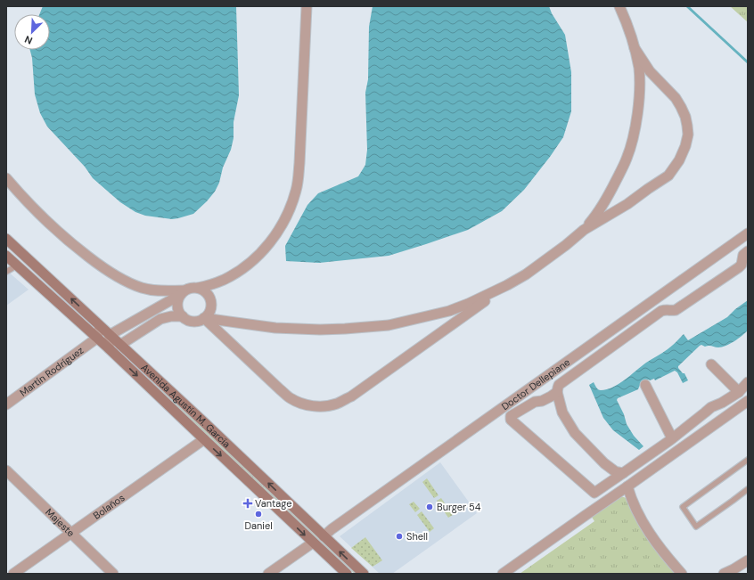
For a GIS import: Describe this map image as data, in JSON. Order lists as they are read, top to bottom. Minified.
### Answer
{"streets":{"main road":["Avenida Agustín M. García"],"street":["Martín Rodríguez","Doctor Dellepiane","Bolaños","Majeste"]},"crossings":[["Martín Rodríguez","Avenida Agustín M. García"],["Doctor Dellepiane","Avenida Agustín M. García"],["Avenida Agustín M. García","Bolaños"],["Bolaños","Majeste"]],"places":{"health":["Vantage"],"other":["Burger 54","Daniel","Shell"]},"north":"bottom left"}
